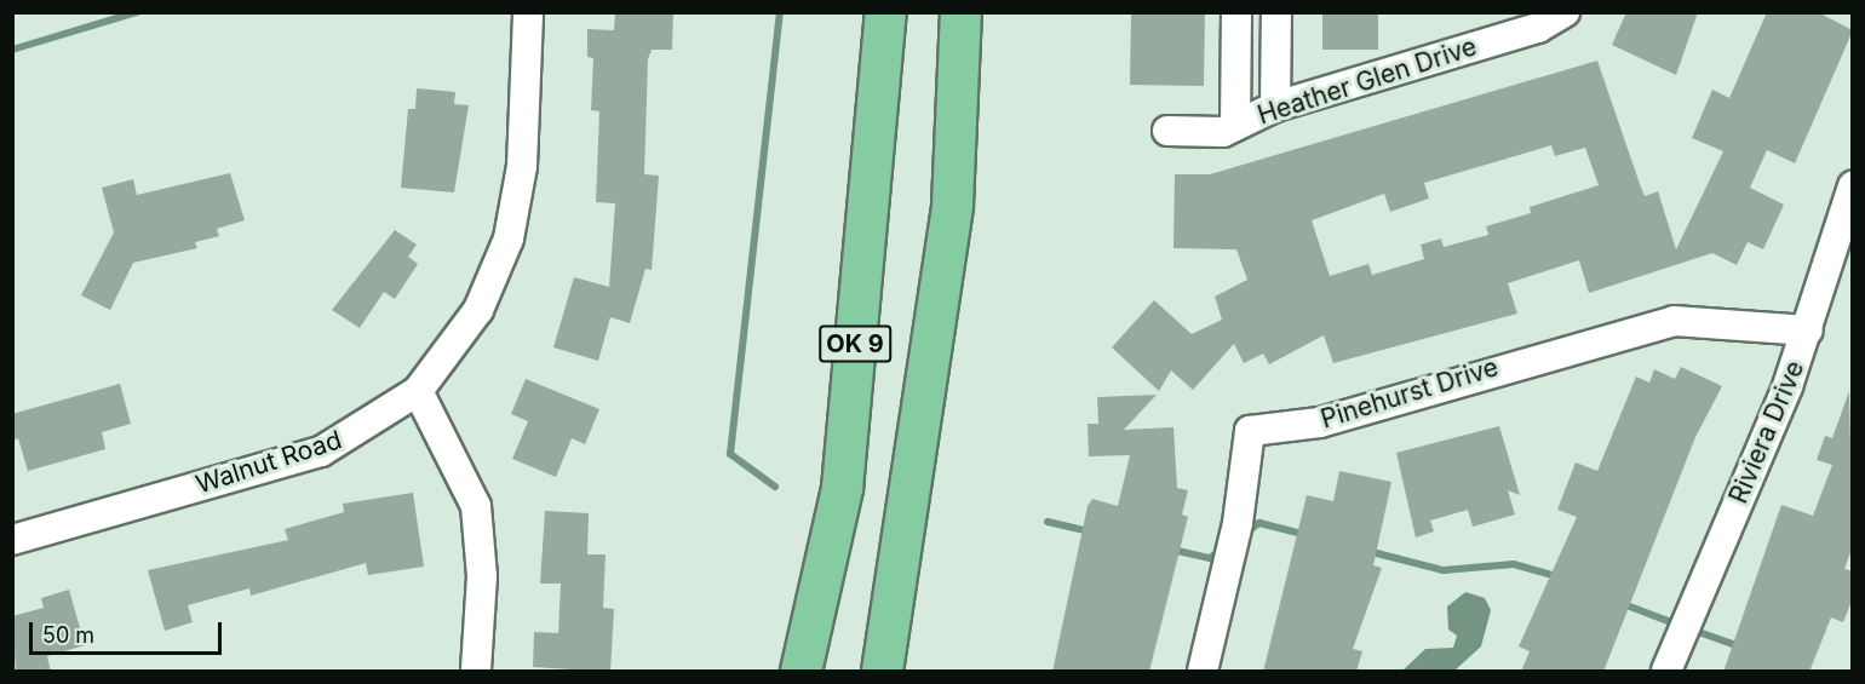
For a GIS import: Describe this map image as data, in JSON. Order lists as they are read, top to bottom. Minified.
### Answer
{"streets":{"highway":["OK 9"],"street":["Heather Glen Drive","Pinehurst Drive","Riviera Drive","Walnut Road"]},"crossings":[["Pinehurst Drive","Riviera Drive"]],"scale_bar":"50 m"}
